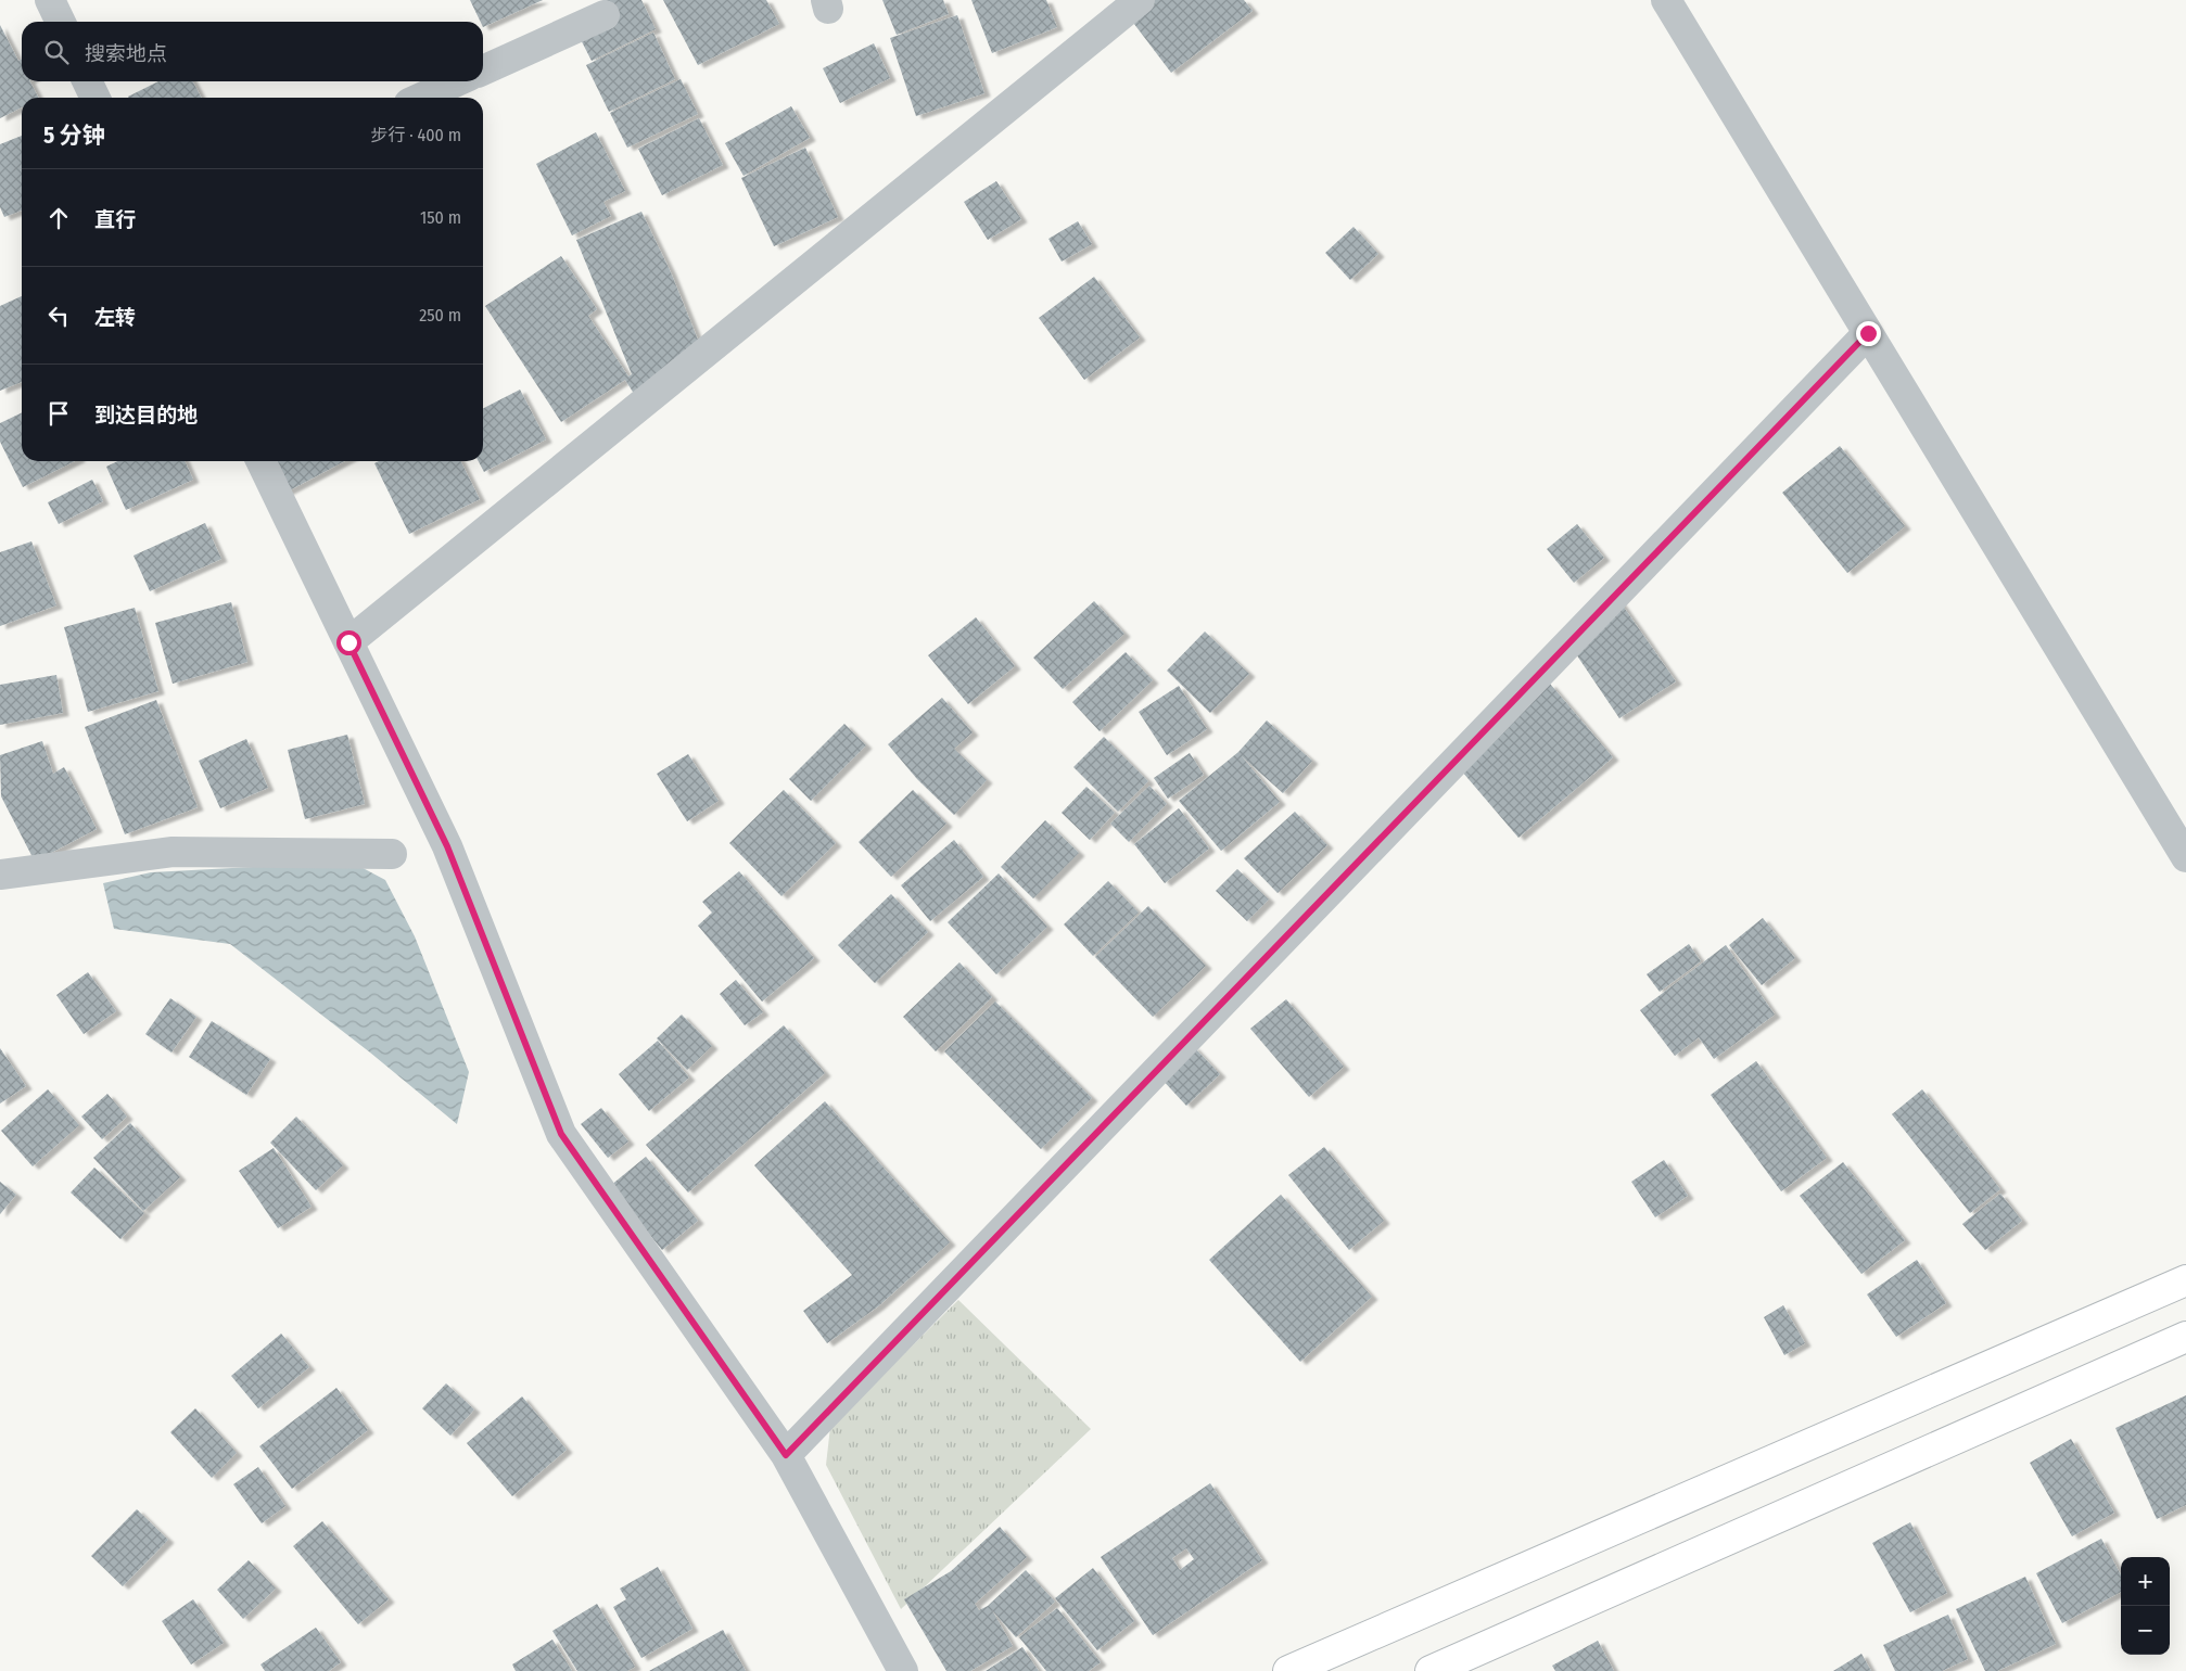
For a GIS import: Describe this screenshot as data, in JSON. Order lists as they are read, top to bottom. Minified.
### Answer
{"page":{"search":"搜索地点","heading":["5 分钟","步行 · 400 m"],"list":[["直行","150 m"],["左转","250 m"],"到达目的地"],"map_buttons":["+","−"]}}
